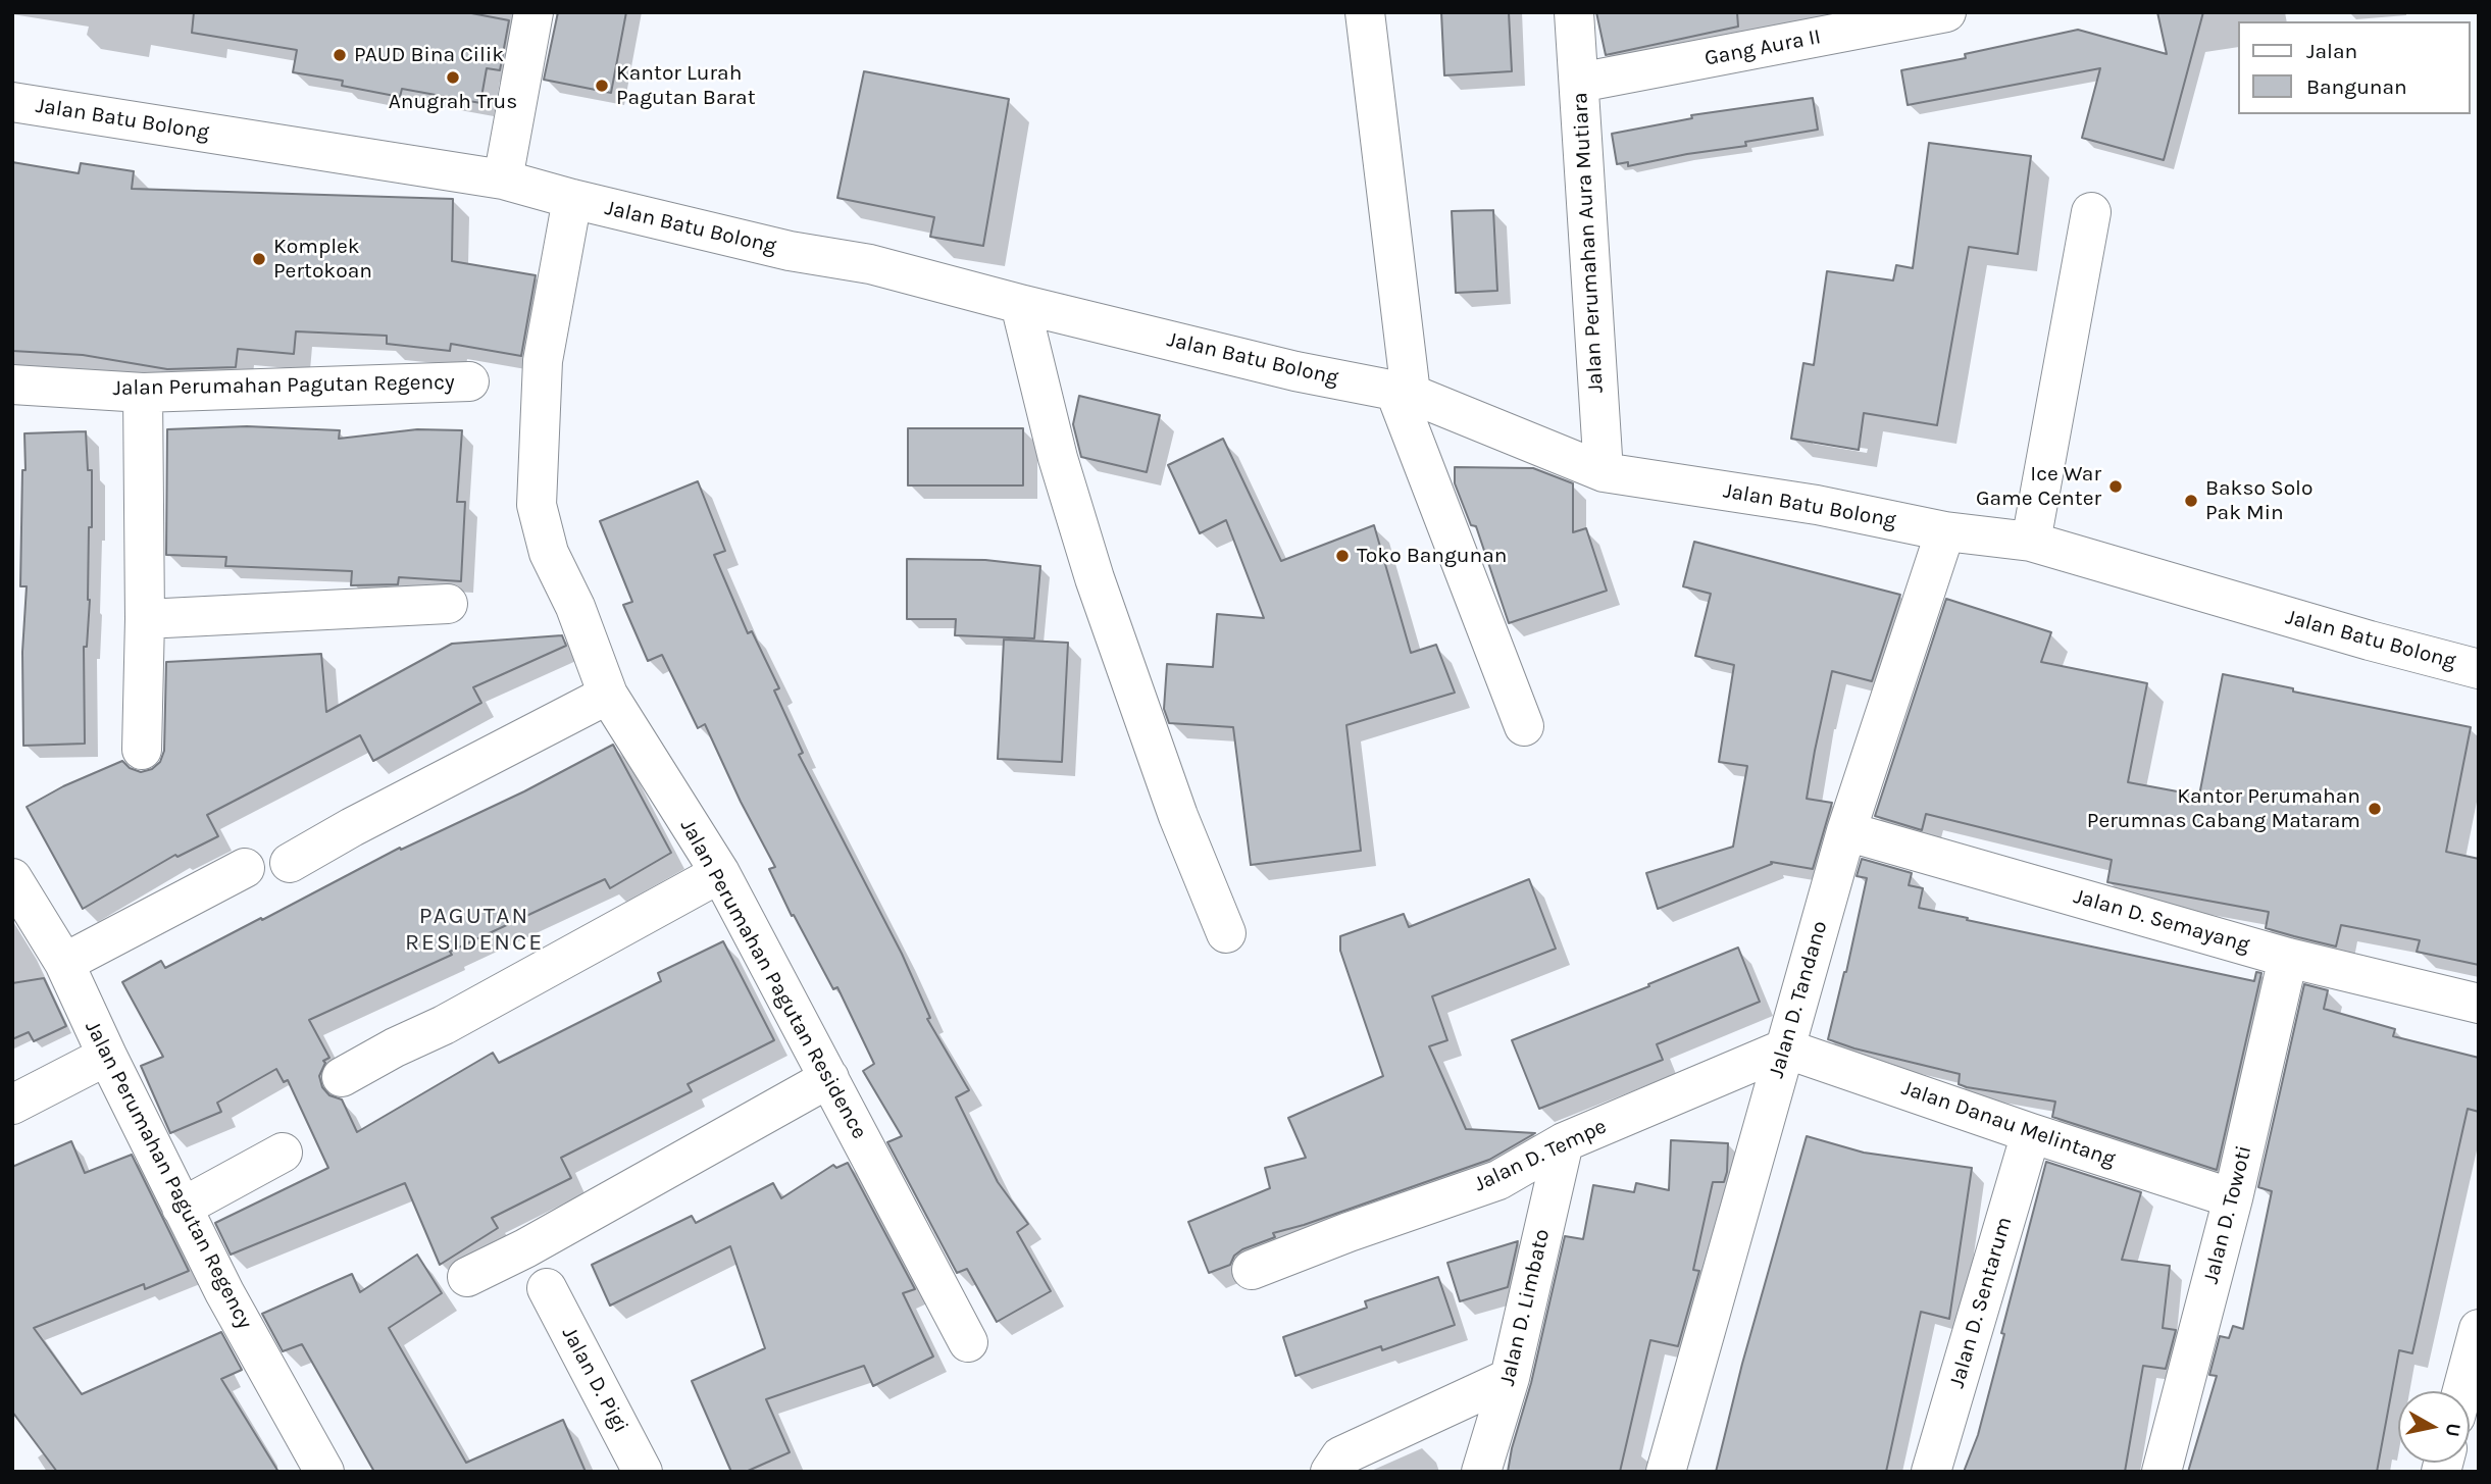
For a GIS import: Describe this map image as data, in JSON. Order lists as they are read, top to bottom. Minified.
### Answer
{"streets":{"street":["Gang Aura II","Jalan Batu Bolong","Jalan Perumahan Aura Mutiara","Jalan Perumahan Pagutan Regency","Jalan D. Semayang","Jalan Perumahan Pagutan Residence","Jalan D. Tandano","Jalan Danau Melintang","Jalan D. Tempe","Jalan D. Towoti","Jalan D. Sentarum","Jalan D. Limbato","Jalan D. Pigi"]},"crossings":[["Gang Aura II","Jalan Perumahan Aura Mutiara"],["Jalan Batu Bolong","Jalan Perumahan Aura Mutiara"],["Jalan Batu Bolong","Jalan Perumahan Pagutan Residence"],["Jalan Batu Bolong","Jalan D. Tandano"],["Jalan D. Semayang","Jalan D. Tandano"],["Jalan D. Semayang","Jalan D. Towoti"],["Jalan D. Tandano","Jalan Danau Melintang"],["Jalan D. Tandano","Jalan D. Tempe"],["Jalan Danau Melintang","Jalan D. Tempe"],["Jalan Danau Melintang","Jalan D. Towoti"],["Jalan Danau Melintang","Jalan D. Sentarum"],["Jalan D. Tempe","Jalan D. Limbato"]],"districts":["PAGUTAN RESIDENCE"],"places":["PAUD Bina Cilik","Anugrah Trus","Kantor Lurah Pagutan Barat","Komplek Pertokoan","Ice War Game Center","Bakso Solo Pak Min","Toko Bangunan","Kantor Perumahan Perumnas Cabang Mataram"],"legend":["Jalan","Bangunan"],"north":"right"}
